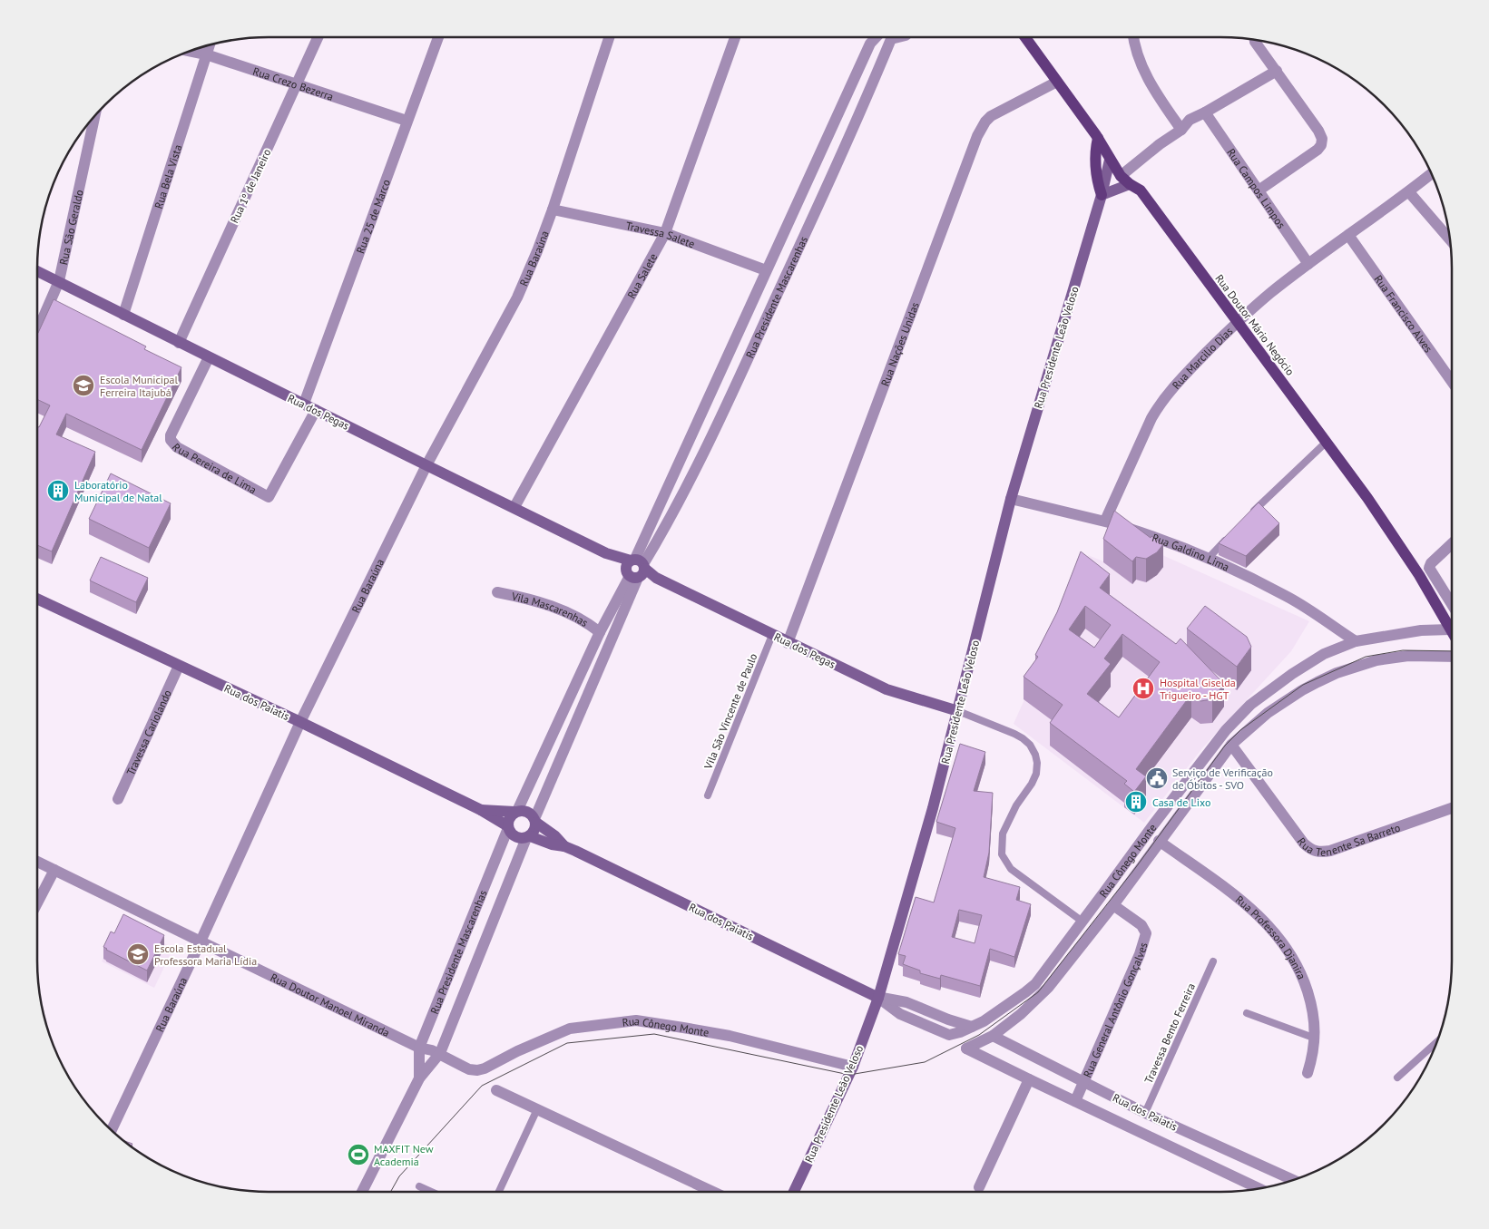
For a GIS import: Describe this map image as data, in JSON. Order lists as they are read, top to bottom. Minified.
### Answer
{"streets":{"main road":["Rua Doutor Mário Negócio","Rua Presidente Leão Veloso","Rua dos Pegas","Rua dos Paiatis"],"street":["Rua Crezo Bezerra","Rua Bela Vista","Rua 1º de Janeiro","Rua Campos Limpos","Rua 25 de Marco","Rua São Geraldo","Travessa Salete","Rua Baraúna","Rua Salete","Rua Presidente Mascarenhas","Rua Francisco Alves","Rua Nações Unidas","Rua Marcilio Dias","Rua Pereira de Lima","Rua Galdino Lima","Vila Mascarenhas","Travessa Cariolando","Rua Tenente Sa Barreto","Rua Cônego Monte","Rua Professora Djanira","Rua Doutor Manoel Miranda","Rua General Antônio Gonçalves"],"lane":["Vila São Vincente de Paulo","Travessa Bento Ferreira"]},"crossings":[["Rua Crezo Bezerra","Rua Bela Vista"],["Rua Crezo Bezerra","Rua 1º de Janeiro"],["Rua Crezo Bezerra","Rua 25 de Marco"],["Rua Bela Vista","Rua dos Pegas"],["Rua 1º de Janeiro","Rua dos Pegas"],["Rua Campos Limpos","Rua Marcilio Dias"],["Rua 25 de Marco","Rua dos Pegas"],["Rua São Geraldo","Rua dos Pegas"],["Travessa Salete","Rua Baraúna"],["Travessa Salete","Rua Salete"],["Travessa Salete","Rua Presidente Mascarenhas"],["Rua Baraúna","Rua dos Pegas"],["Rua Baraúna","Rua dos Paiatis"],["Rua Baraúna","Rua Doutor Manoel Miranda"],["Rua Salete","Rua dos Pegas"],["Rua Presidente Mascarenhas","Rua dos Pegas"],["Rua Presidente Mascarenhas","Vila Mascarenhas"],["Rua Presidente Mascarenhas","Rua dos Paiatis"],["Rua Presidente Mascarenhas","Rua Doutor Manoel Miranda"],["Rua Francisco Alves","Rua Marcilio Dias"],["Rua Doutor Mário Negócio","Rua Nações Unidas"],["Rua Doutor Mário Negócio","Rua Presidente Leão Veloso"],["Rua Doutor Mário Negócio","Rua Marcilio Dias"],["Rua Doutor Mário Negócio","Rua Cônego Monte"],["Rua Nações Unidas","Rua dos Pegas"],["Rua Presidente Leão Veloso","Rua dos Pegas"],["Rua Presidente Leão Veloso","Rua Galdino Lima"],["Rua Presidente Leão Veloso","Rua dos Paiatis"],["Rua Presidente Leão Veloso","Rua Cônego Monte"],["Rua Marcilio Dias","Rua Galdino Lima"],["Rua dos Pegas","Rua Pereira de Lima"],["Rua dos Pegas","Vila São Vincente de Paulo"],["Rua Galdino Lima","Rua Cônego Monte"],["Rua dos Paiatis","Travessa Cariolando"],["Rua dos Paiatis","Rua Cônego Monte"],["Rua dos Paiatis","Rua General Antônio Gonçalves"],["Rua dos Paiatis","Travessa Bento Ferreira"],["Rua Tenente Sa Barreto","Rua Cônego Monte"],["Rua Cônego Monte","Rua Professora Djanira"],["Rua Cônego Monte","Rua Doutor Manoel Miranda"],["Rua Cônego Monte","Rua General Antônio Gonçalves"]],"places":{"school or university":["Escola Municipal Ferreira Itajubá","Escola Estadual Professora Maria Lídia"],"building":["Laboratório Municipal de Natal","Casa de Lixo"],"hospital":["Hospital Giselda Trigueiro - HGT"],"public building":["Serviço de Verificação de Óbitos - SVO"],"sports":["MAXFIT New Academia"]}}
